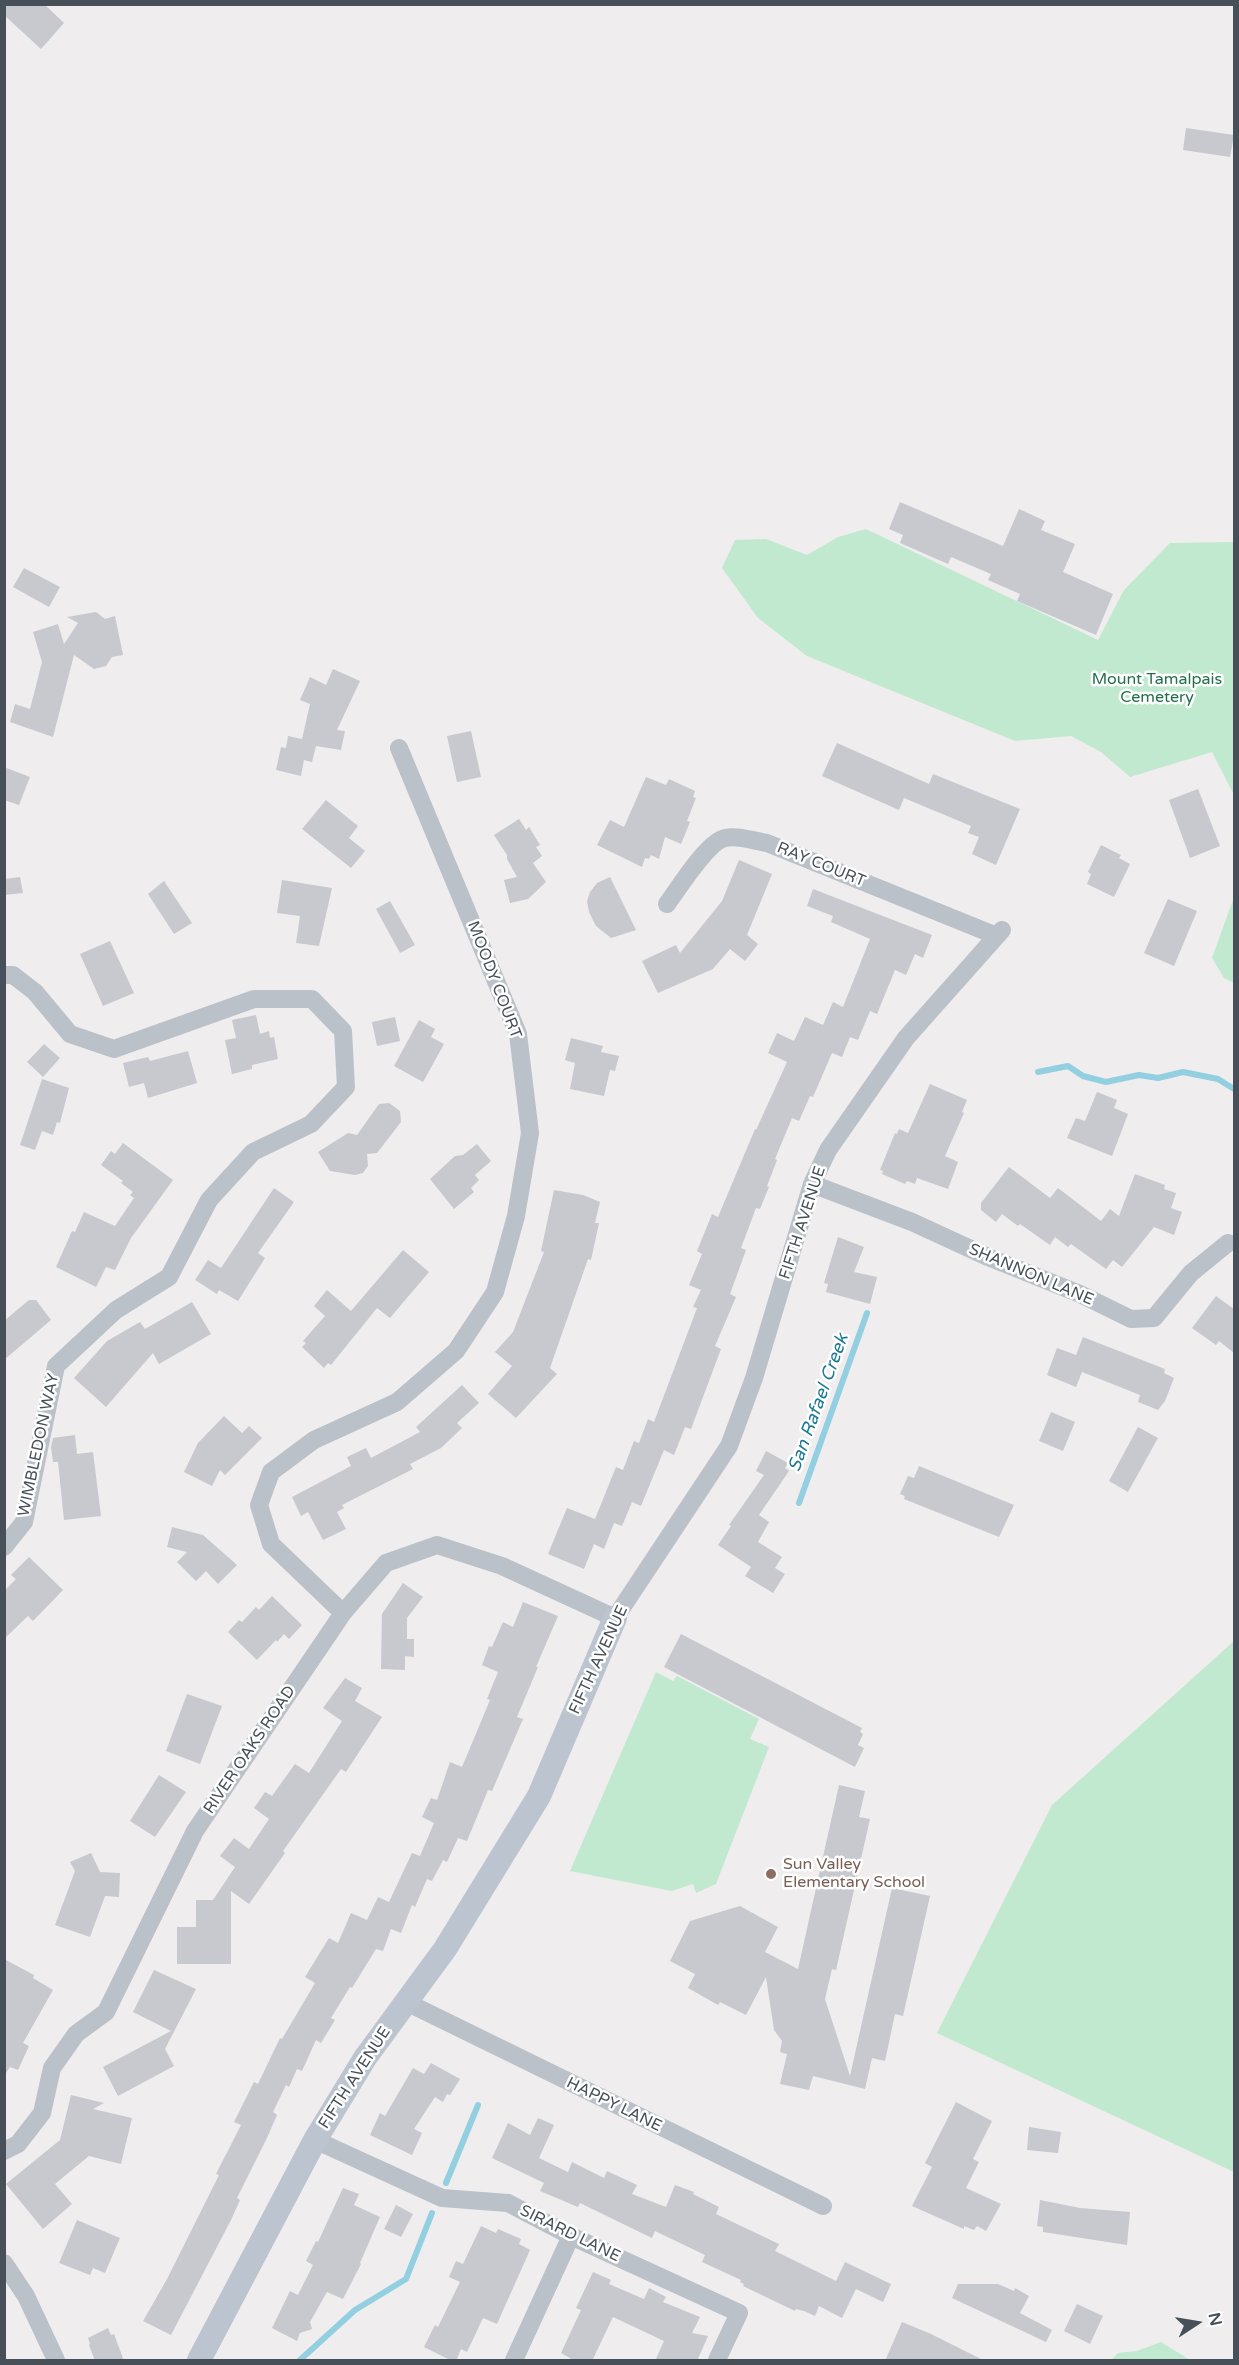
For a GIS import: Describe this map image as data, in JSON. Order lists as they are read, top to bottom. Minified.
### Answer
{"streets":{"street":["RAY COURT","MOODY COURT","FIFTH AVENUE","SHANNON LANE","WIMBLEDON WAY","RIVER OAKS ROAD","HAPPY LANE","SIRARD LANE"]},"crossings":[["RAY COURT","FIFTH AVENUE"],["MOODY COURT","RIVER OAKS ROAD"],["FIFTH AVENUE","SHANNON LANE"],["FIFTH AVENUE","RIVER OAKS ROAD"],["FIFTH AVENUE","HAPPY LANE"],["FIFTH AVENUE","SIRARD LANE"]],"water":["San Rafael Creek"],"parks":["Mount Tamalpais Cemetery"],"places":["Sun Valley Elementary School"],"north":"right"}
